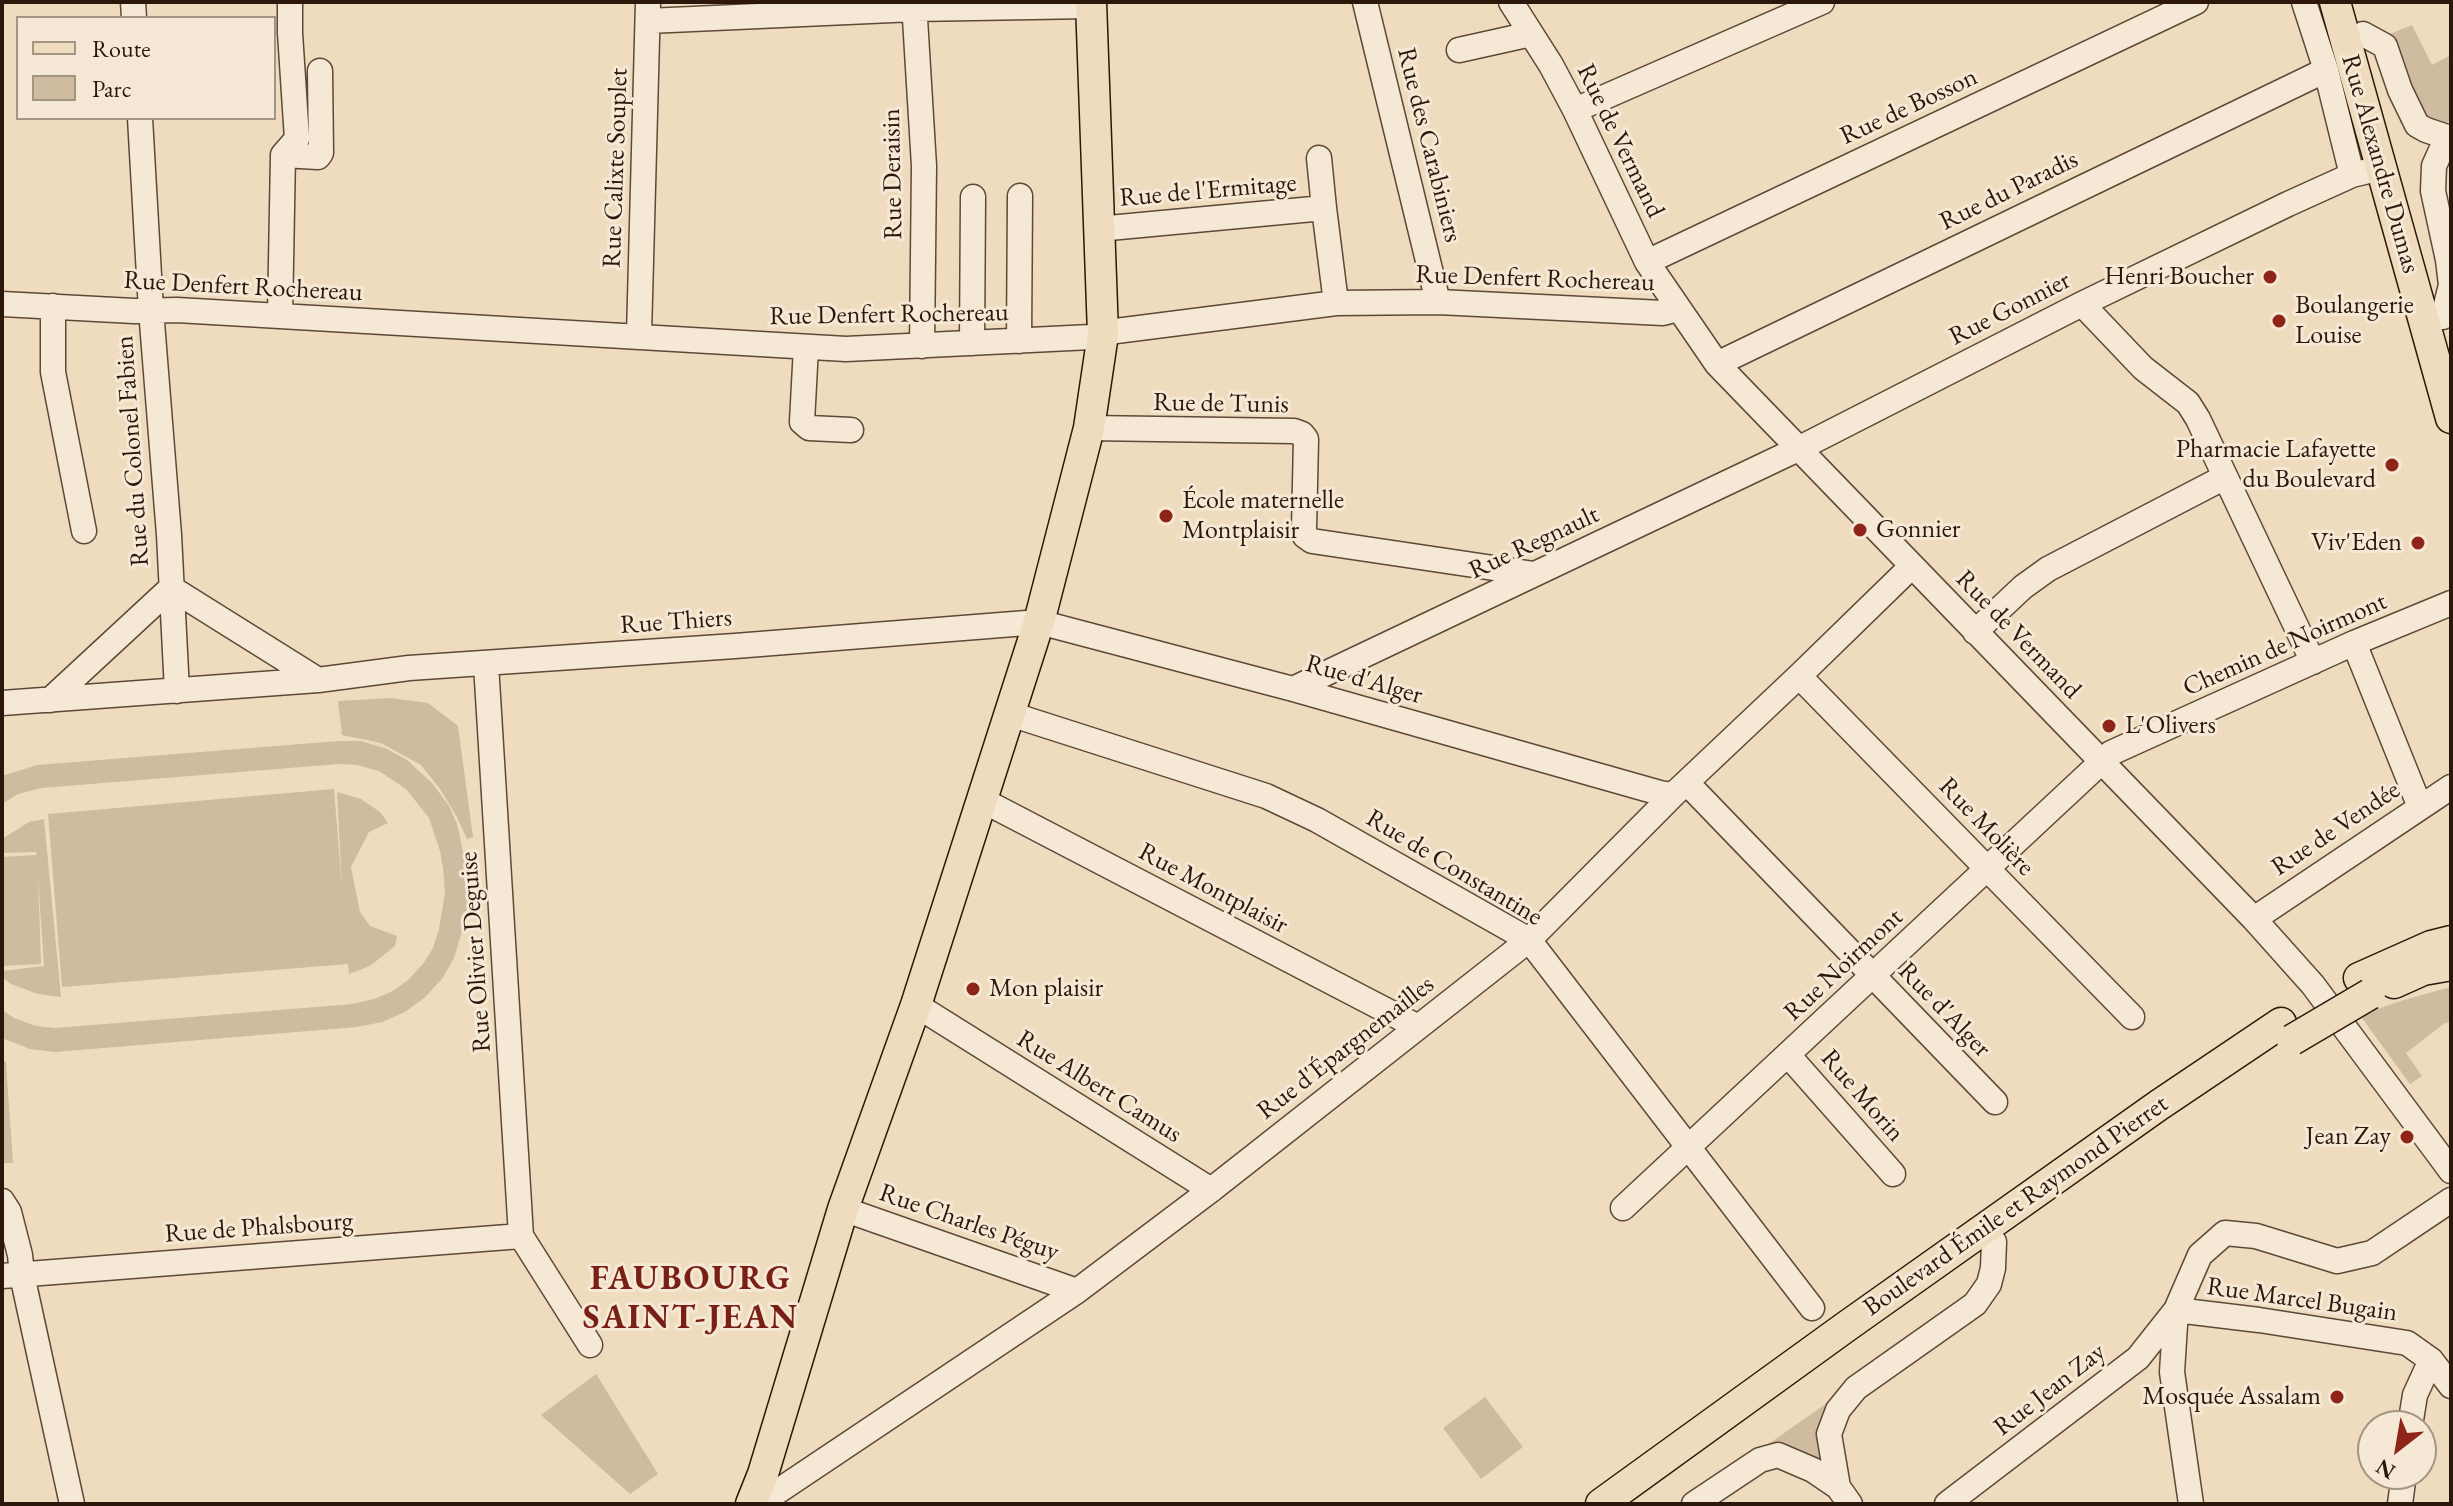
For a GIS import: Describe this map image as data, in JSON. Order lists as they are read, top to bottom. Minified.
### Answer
{"streets":{"main road":["Rue Alexandre Dumas","Boulevard Émile et Raymond Pierret"],"street":["Rue de Bosson","Rue de Vermand","Rue des Carabiniers","Rue Calixte Souplet","Rue Deraisin","Rue de l'Ermitage","Rue du Paradis","Rue Denfert Rochereau","Rue Gonnier","Rue de Tunis","Rue du Colonel Fabien","Rue Regnault","Rue Thiers","Chemin de Noirmont","Rue d'Alger","Rue Molière","Rue de Vendée","Rue de Constantine","Rue Montplaisir","Rue Olivier Deguise","Rue Noirmont","Rue d'Épargnemailles","Rue Albert Camus","Rue Morin","Rue Charles Péguy","Rue de Phalsbourg","Rue Marcel Bugain","Rue Jean Zay"]},"crossings":[["Rue de Bosson","Rue de Vermand"],["Rue de Vermand","Rue du Paradis"],["Rue de Vermand","Rue Denfert Rochereau"],["Rue de Vermand","Rue Gonnier"],["Rue de Vermand","Rue Regnault"],["Rue de Vermand","Chemin de Noirmont"],["Rue de Vermand","Rue de Vendée"],["Rue de Vermand","Rue Noirmont"],["Rue de Vermand","Rue d'Épargnemailles"],["Rue des Carabiniers","Rue Denfert Rochereau"],["Rue Alexandre Dumas","Rue du Paradis"],["Rue Alexandre Dumas","Rue Gonnier"],["Rue Calixte Souplet","Rue Denfert Rochereau"],["Rue Deraisin","Rue Denfert Rochereau"],["Rue de l'Ermitage","Rue Denfert Rochereau"],["Rue Denfert Rochereau","Rue du Colonel Fabien"],["Rue Gonnier","Rue Regnault"],["Rue de Tunis","Rue Regnault"],["Rue du Colonel Fabien","Rue Thiers"],["Rue Regnault","Rue d'Alger"],["Rue Thiers","Rue d'Alger"],["Rue Thiers","Rue Olivier Deguise"],["Chemin de Noirmont","Rue Noirmont"],["Rue d'Alger","Rue Noirmont"],["Rue d'Alger","Rue d'Épargnemailles"],["Rue Molière","Rue Noirmont"],["Rue Molière","Rue d'Épargnemailles"],["Rue de Constantine","Rue Noirmont"],["Rue de Constantine","Rue d'Épargnemailles"],["Rue Montplaisir","Rue d'Épargnemailles"],["Rue Olivier Deguise","Rue de Phalsbourg"],["Rue Noirmont","Rue Morin"],["Rue d'Épargnemailles","Rue Albert Camus"],["Rue d'Épargnemailles","Rue Charles Péguy"],["Rue Marcel Bugain","Rue Jean Zay"]],"districts":["FAUBOURG SAINT-JEAN"],"places":["Henri Boucher","Boulangerie Louise","Pharmacie Lafayette du Boulevard","École maternelle Montplaisir","Gonnier","Viv'Eden","L'Olivers","Mon plaisir","Jean Zay","Mosquée Assalam"],"legend":["Route","Parc"],"north":"bottom left"}
